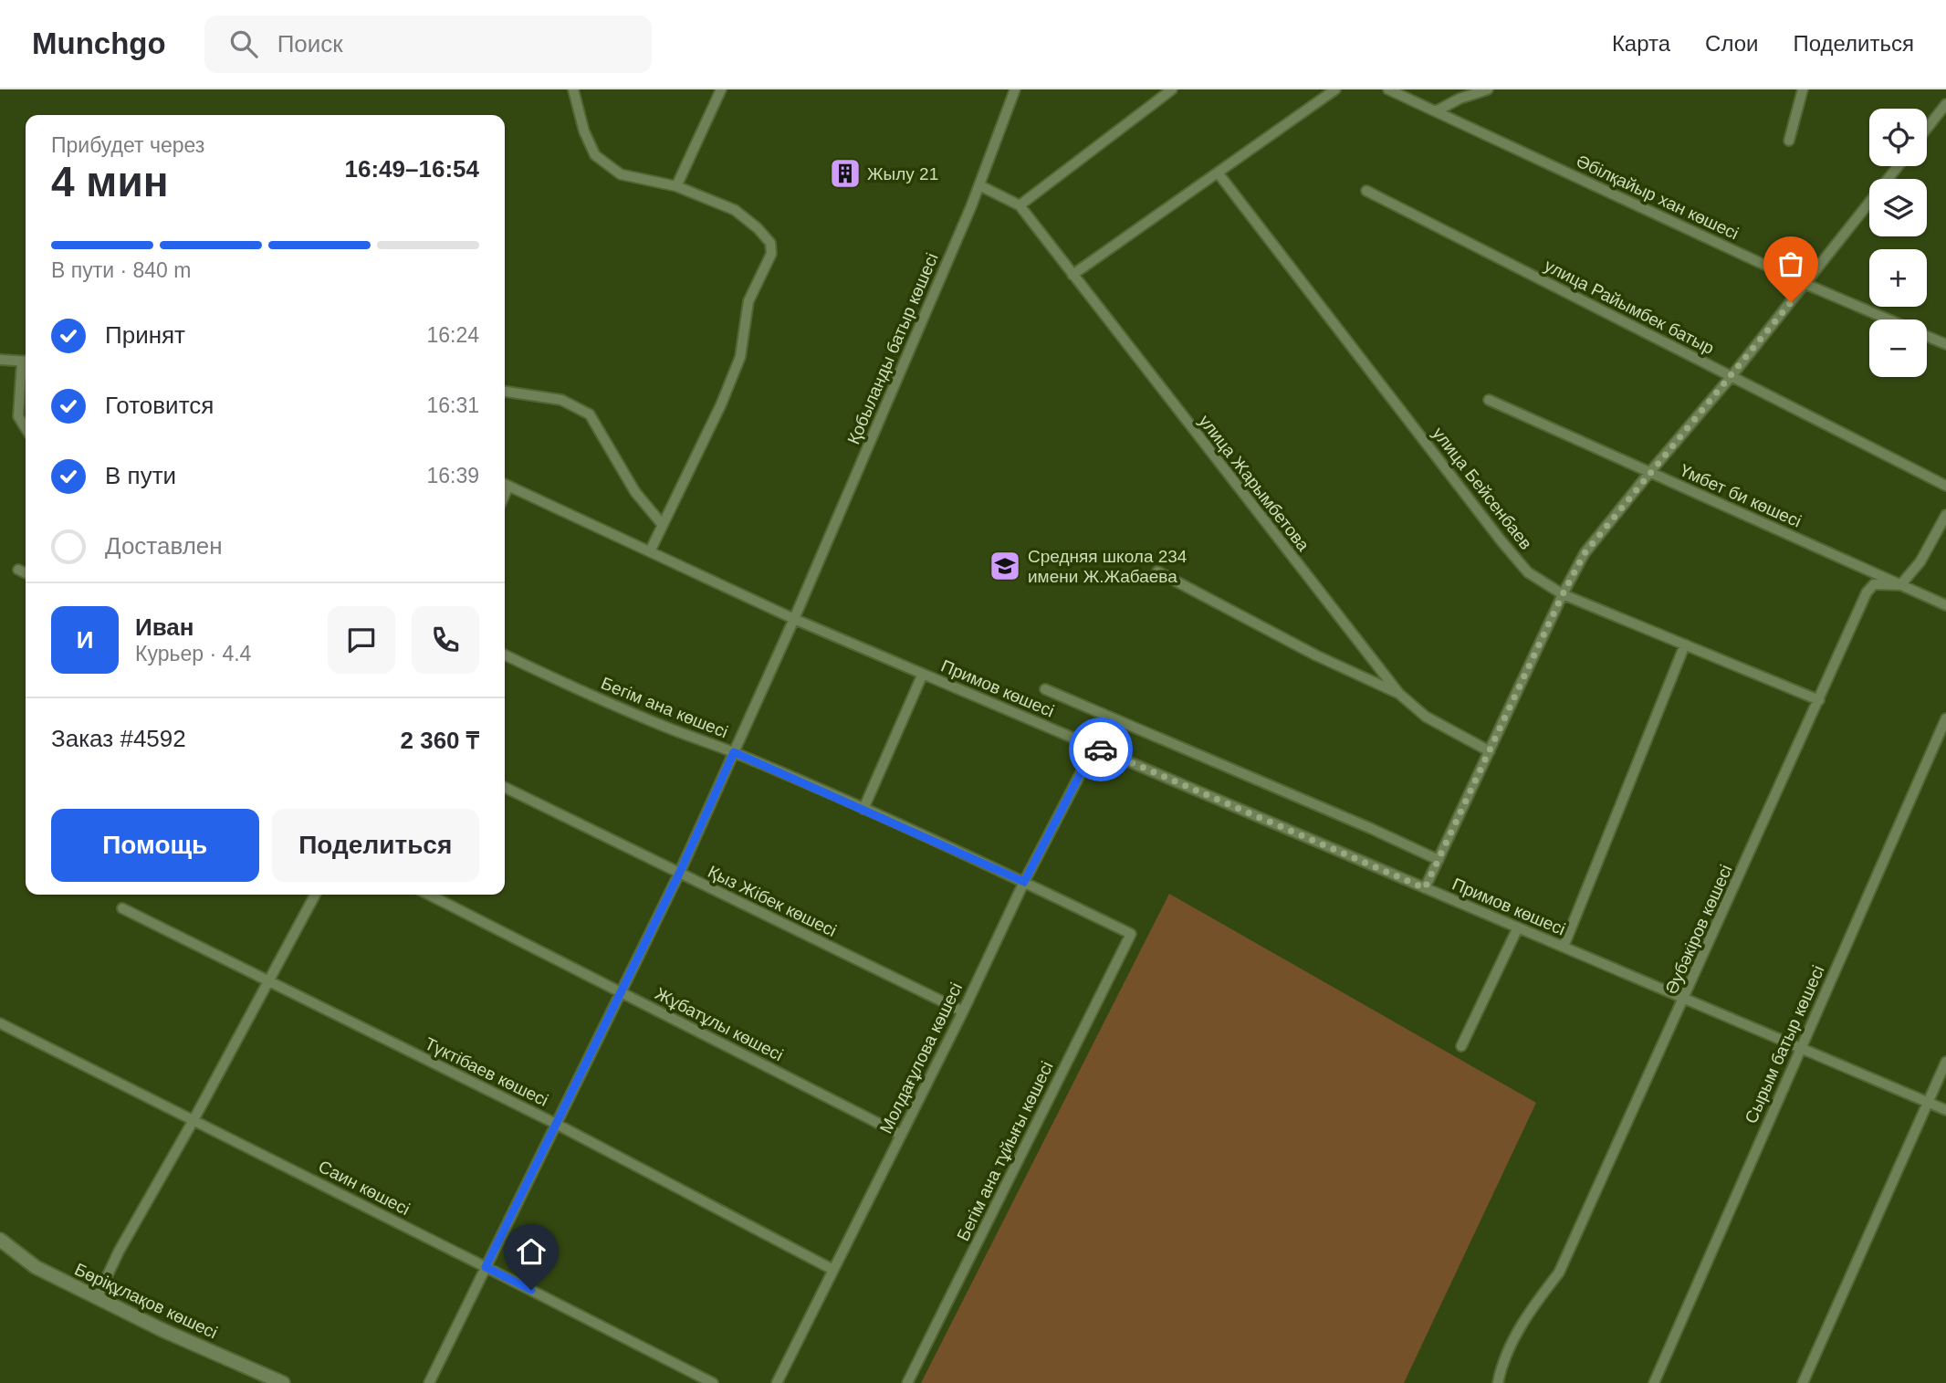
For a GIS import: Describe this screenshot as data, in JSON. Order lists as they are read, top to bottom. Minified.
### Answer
{"streets":{"street":["Әбілқайыр хан көшесі","улица Райымбек батыр","Қобыланды батыр көшесі","улица Жарымбетова","улица Бейсенбаев","Үмбет би көшесі","Примов көшесі","Бегім ана көшесі","Қыз Жібек көшесі","Әубәкіров көшесі","Жұбатұлы көшесі","Сырым батыр көшесі","Молдағұлова көшесі","Түктібаев көшесі","Бегім ана тұйығы көшесі","Саин көшесі","Бөріқұлақов көшесі"]},"crossings":[["Қобыланды батыр көшесі","Примов көшесі"],["Қобыланды батыр көшесі","Бегім ана көшесі"],["Қобыланды батыр көшесі","Қыз Жібек көшесі"],["Қобыланды батыр көшесі","Жұбатұлы көшесі"],["Қобыланды батыр көшесі","Түктібаев көшесі"],["Қобыланды батыр көшесі","Саин көшесі"],["улица Бейсенбаев","Әубәкіров көшесі"],["Үмбет би көшесі","Әубәкіров көшесі"],["Примов көшесі","Әубәкіров көшесі"],["Примов көшесі","Сырым батыр көшесі"],["Примов көшесі","Молдағұлова көшесі"],["Бегім ана көшесі","Молдағұлова көшесі"],["Бегім ана көшесі","Бегім ана тұйығы көшесі"],["Қыз Жібек көшесі","Молдағұлова көшесі"],["Жұбатұлы көшесі","Молдағұлова көшесі"],["Молдағұлова көшесі","Түктібаев көшесі"]],"places":{"building":["Жылу 21"],"school or university":["Средняя школа 234 имени Ж.Жабаева"]},"page":{"header":"Munchgo","search":"Поиск","nav":["Карта","Слои","Поделиться"],"map_buttons":["+","−"],"heading":["4 мин","Прибудет через","16:49–16:54"],"panel":["Иван","Курьер · 4.4","Заказ #4592","2 360 ₸"],"bar":"В пути · 840 m","list":[["Принят","16:24"],["Готовится","16:31"],["В пути","16:39"],"Доставлен"],"round":"И","buttons":["Помощь","Поделиться"]}}
